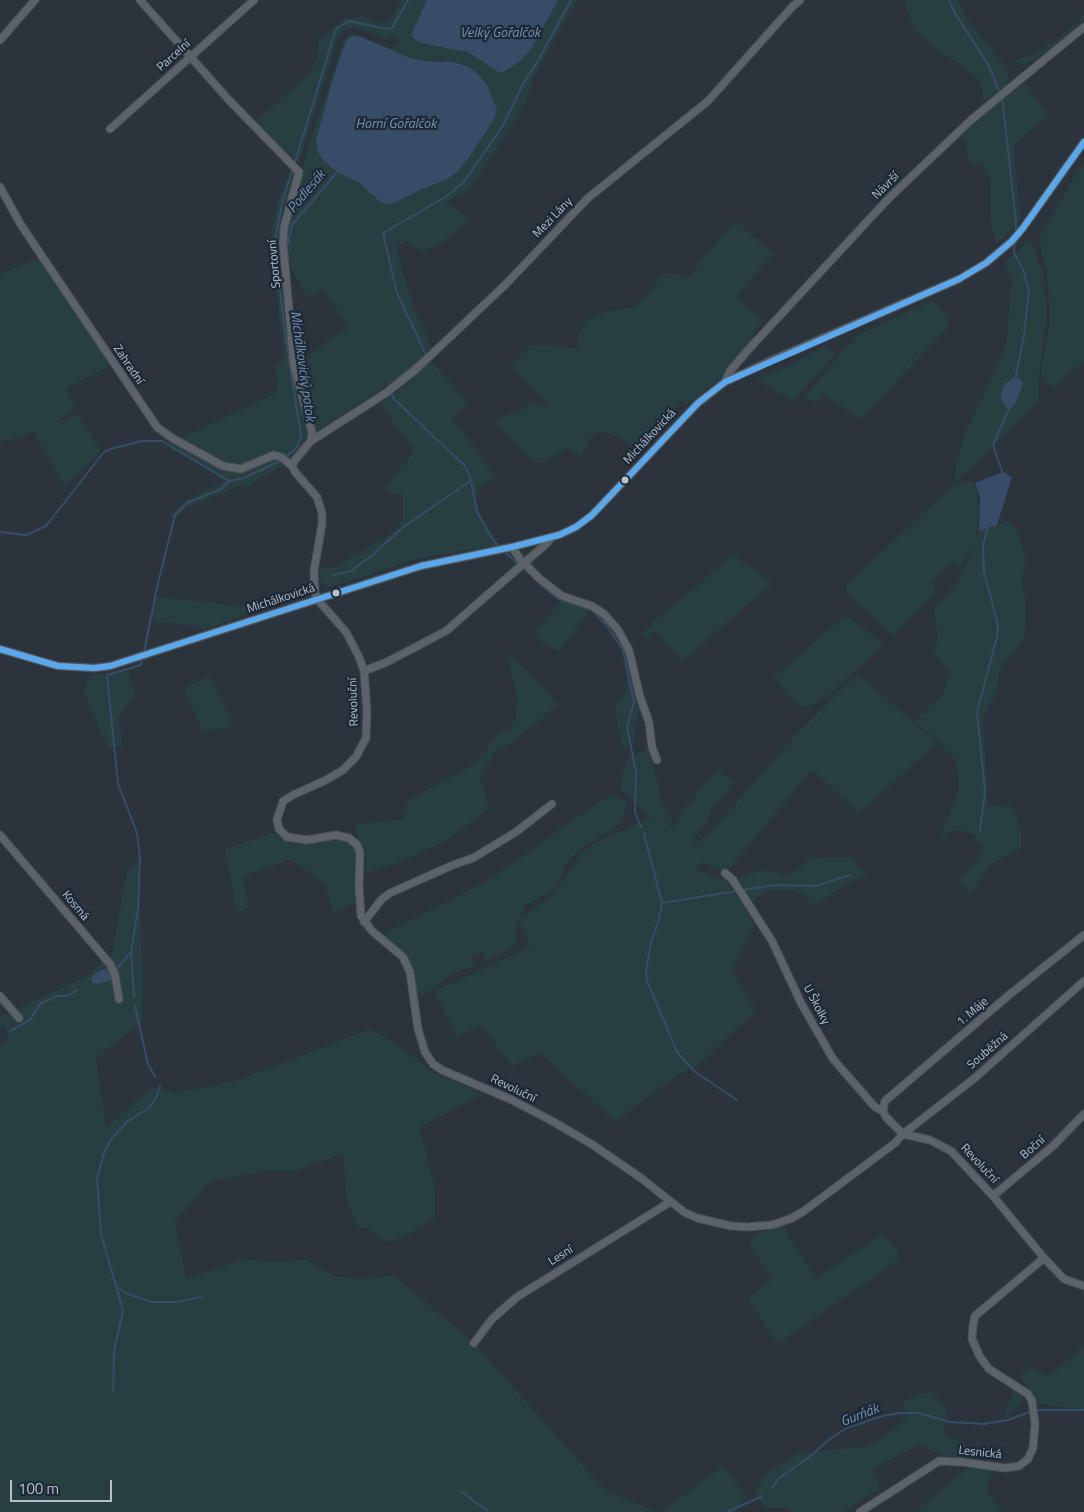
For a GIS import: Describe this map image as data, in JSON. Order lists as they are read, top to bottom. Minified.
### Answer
{"streets":{"street":["Parcelní","Návrší","Mezi Lány","Sportovní","Zahradní","Michálkovická","Revoluční","Kosmá","U Školky","1. Máje","Souběžná","Boční","Lesní","Lesnická"]},"crossings":[["Parcelní","Sportovní"],["Návrší","Michálkovická"],["Mezi Lány","Sportovní"],["Michálkovická","Revoluční"],["Revoluční","U Školky"],["Revoluční","Souběžná"],["Revoluční","Boční"],["Revoluční","Lesní"],["Revoluční","Lesnická"],["U Školky","1. Máje"],["U Školky","Souběžná"]],"water":["Velký Gořalčok","Horní Gořalčok","Podlesák","Michálkovický potok","Gurňák"],"scale_bar":"100 m"}
